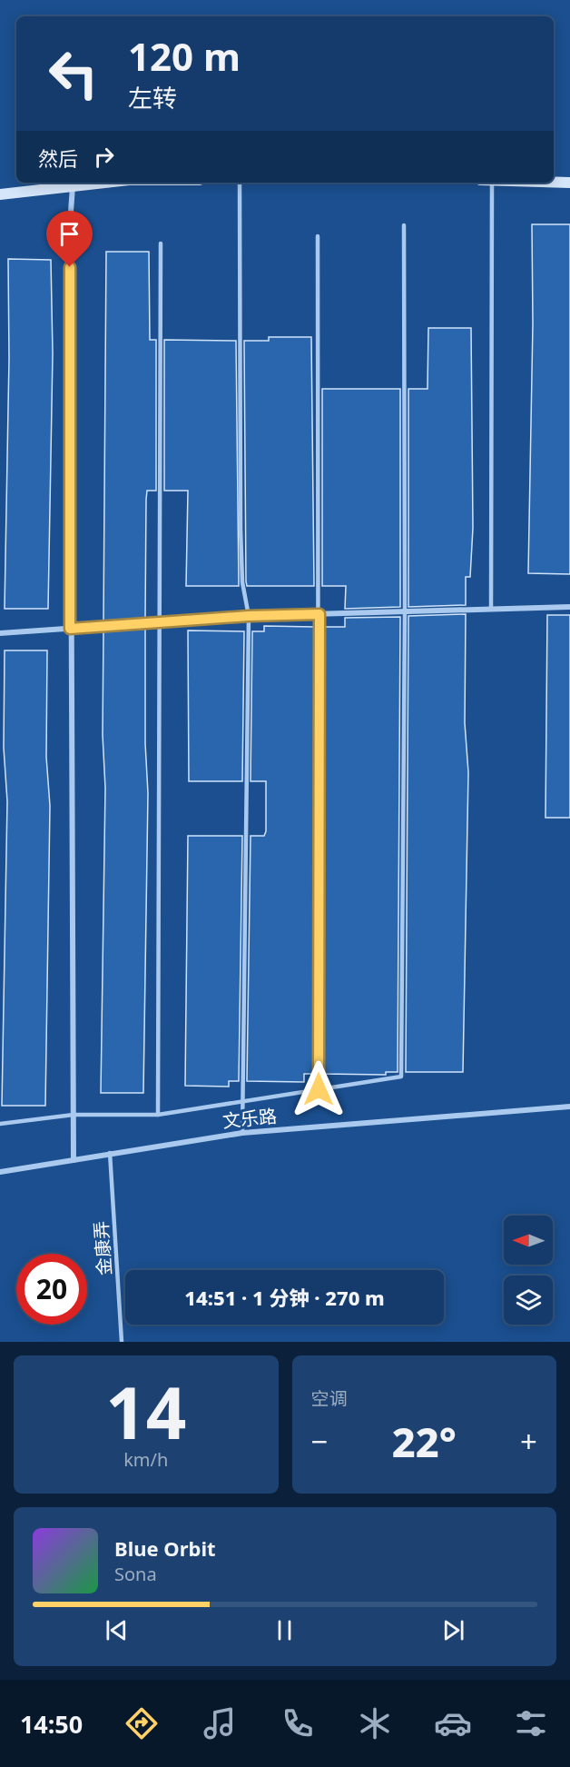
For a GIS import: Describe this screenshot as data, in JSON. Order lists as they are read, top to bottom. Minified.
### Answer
{"streets":{"street":["文乐路"],"lane":["金康弄"]},"crossings":[["文乐路","金康弄"]],"north":"left","page":{"turn":["120 m","左转"],"then":"然后","limit":"20","trip":"14:51 · 1 分钟 · 270 m","tile":[["14","km/h"],"空调"],"heat":["−","22°","+"],"song":["Blue Orbit","Sona"],"tabs":"14:50"}}
